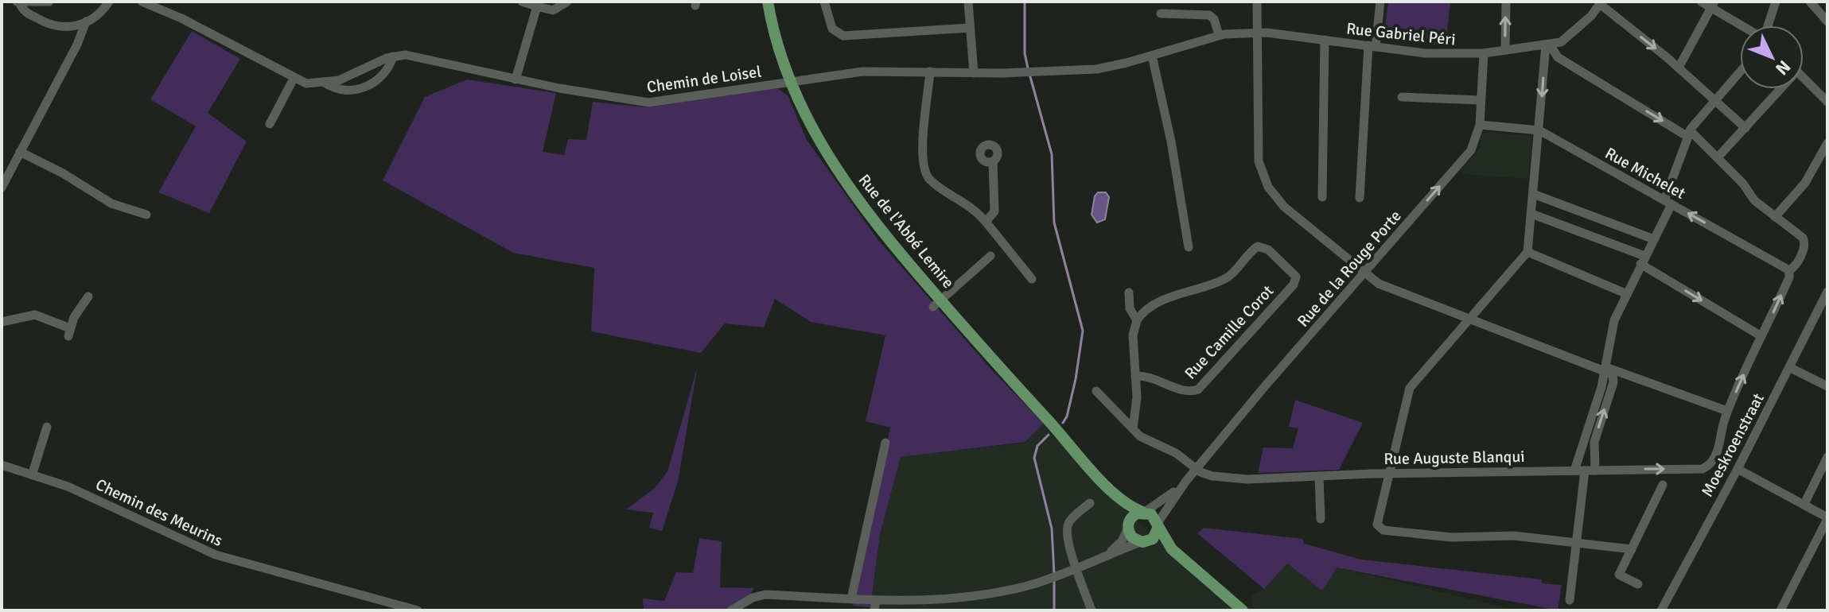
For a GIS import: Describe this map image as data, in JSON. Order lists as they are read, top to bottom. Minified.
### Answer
{"streets":{"main road":["Rue de l'Abbé Lemire"],"street":["Rue Gabriel Péri","Chemin de Loisel","Rue Michelet","Rue de la Rouge Porte","Rue Camille Corot","Moeskroenstraat","Rue Auguste Blanqui","Chemin des Meurins"]},"crossings":[["Rue Gabriel Péri","Chemin de Loisel"],["Rue Gabriel Péri","Rue de la Rouge Porte"],["Chemin de Loisel","Rue de l'Abbé Lemire"],["Rue Michelet","Rue de la Rouge Porte"],["Rue de l'Abbé Lemire","Rue de la Rouge Porte"],["Rue de la Rouge Porte","Rue Auguste Blanqui"]],"north":"bottom right"}
